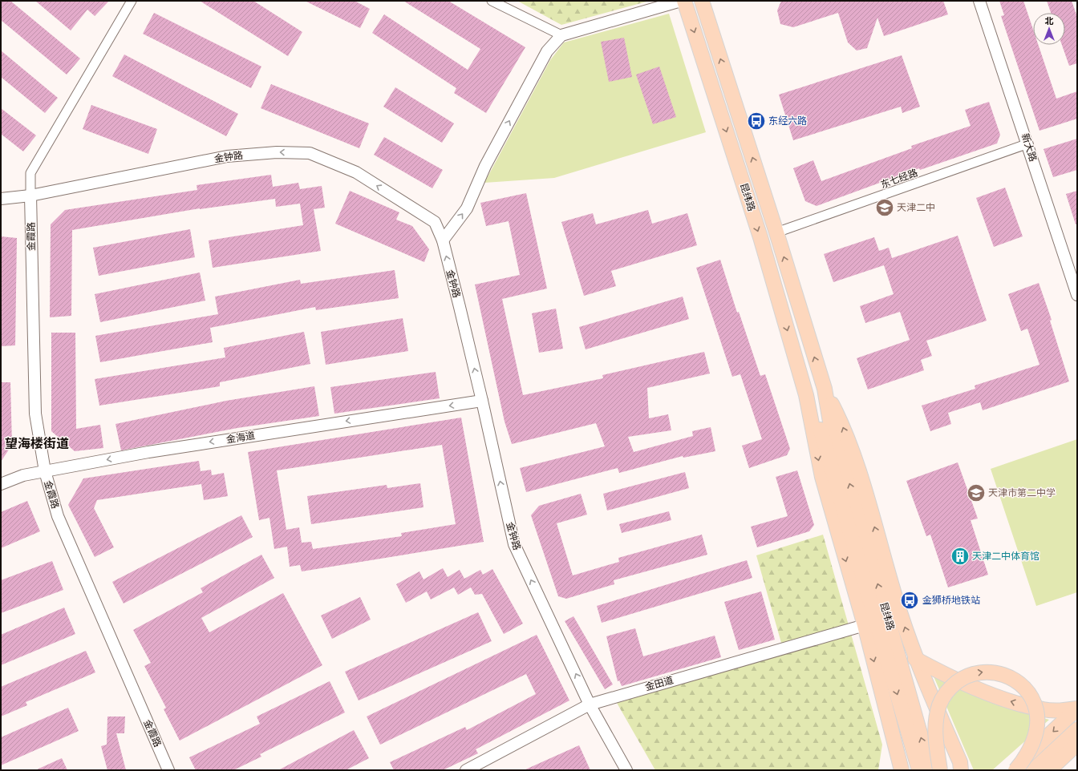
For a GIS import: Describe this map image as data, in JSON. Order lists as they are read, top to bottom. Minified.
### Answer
{"streets":{"main road":["昆纬路"],"street":["新大路","金钟路","东七经路","金霞路","金海道","金田道"]},"crossings":[["新大路","东七经路"],["金钟路","金霞路"],["金钟路","金海道"],["金钟路","金田道"],["东七经路","昆纬路"],["金霞路","金海道"]],"one_way":["金钟路","金海道"],"districts":["望海楼街道"],"places":{"bus stop":["东经六路","金狮桥地铁站"],"school or university":["天津二中","天津市第二中学"],"building":["天津二中体育馆"]},"north":"top"}
